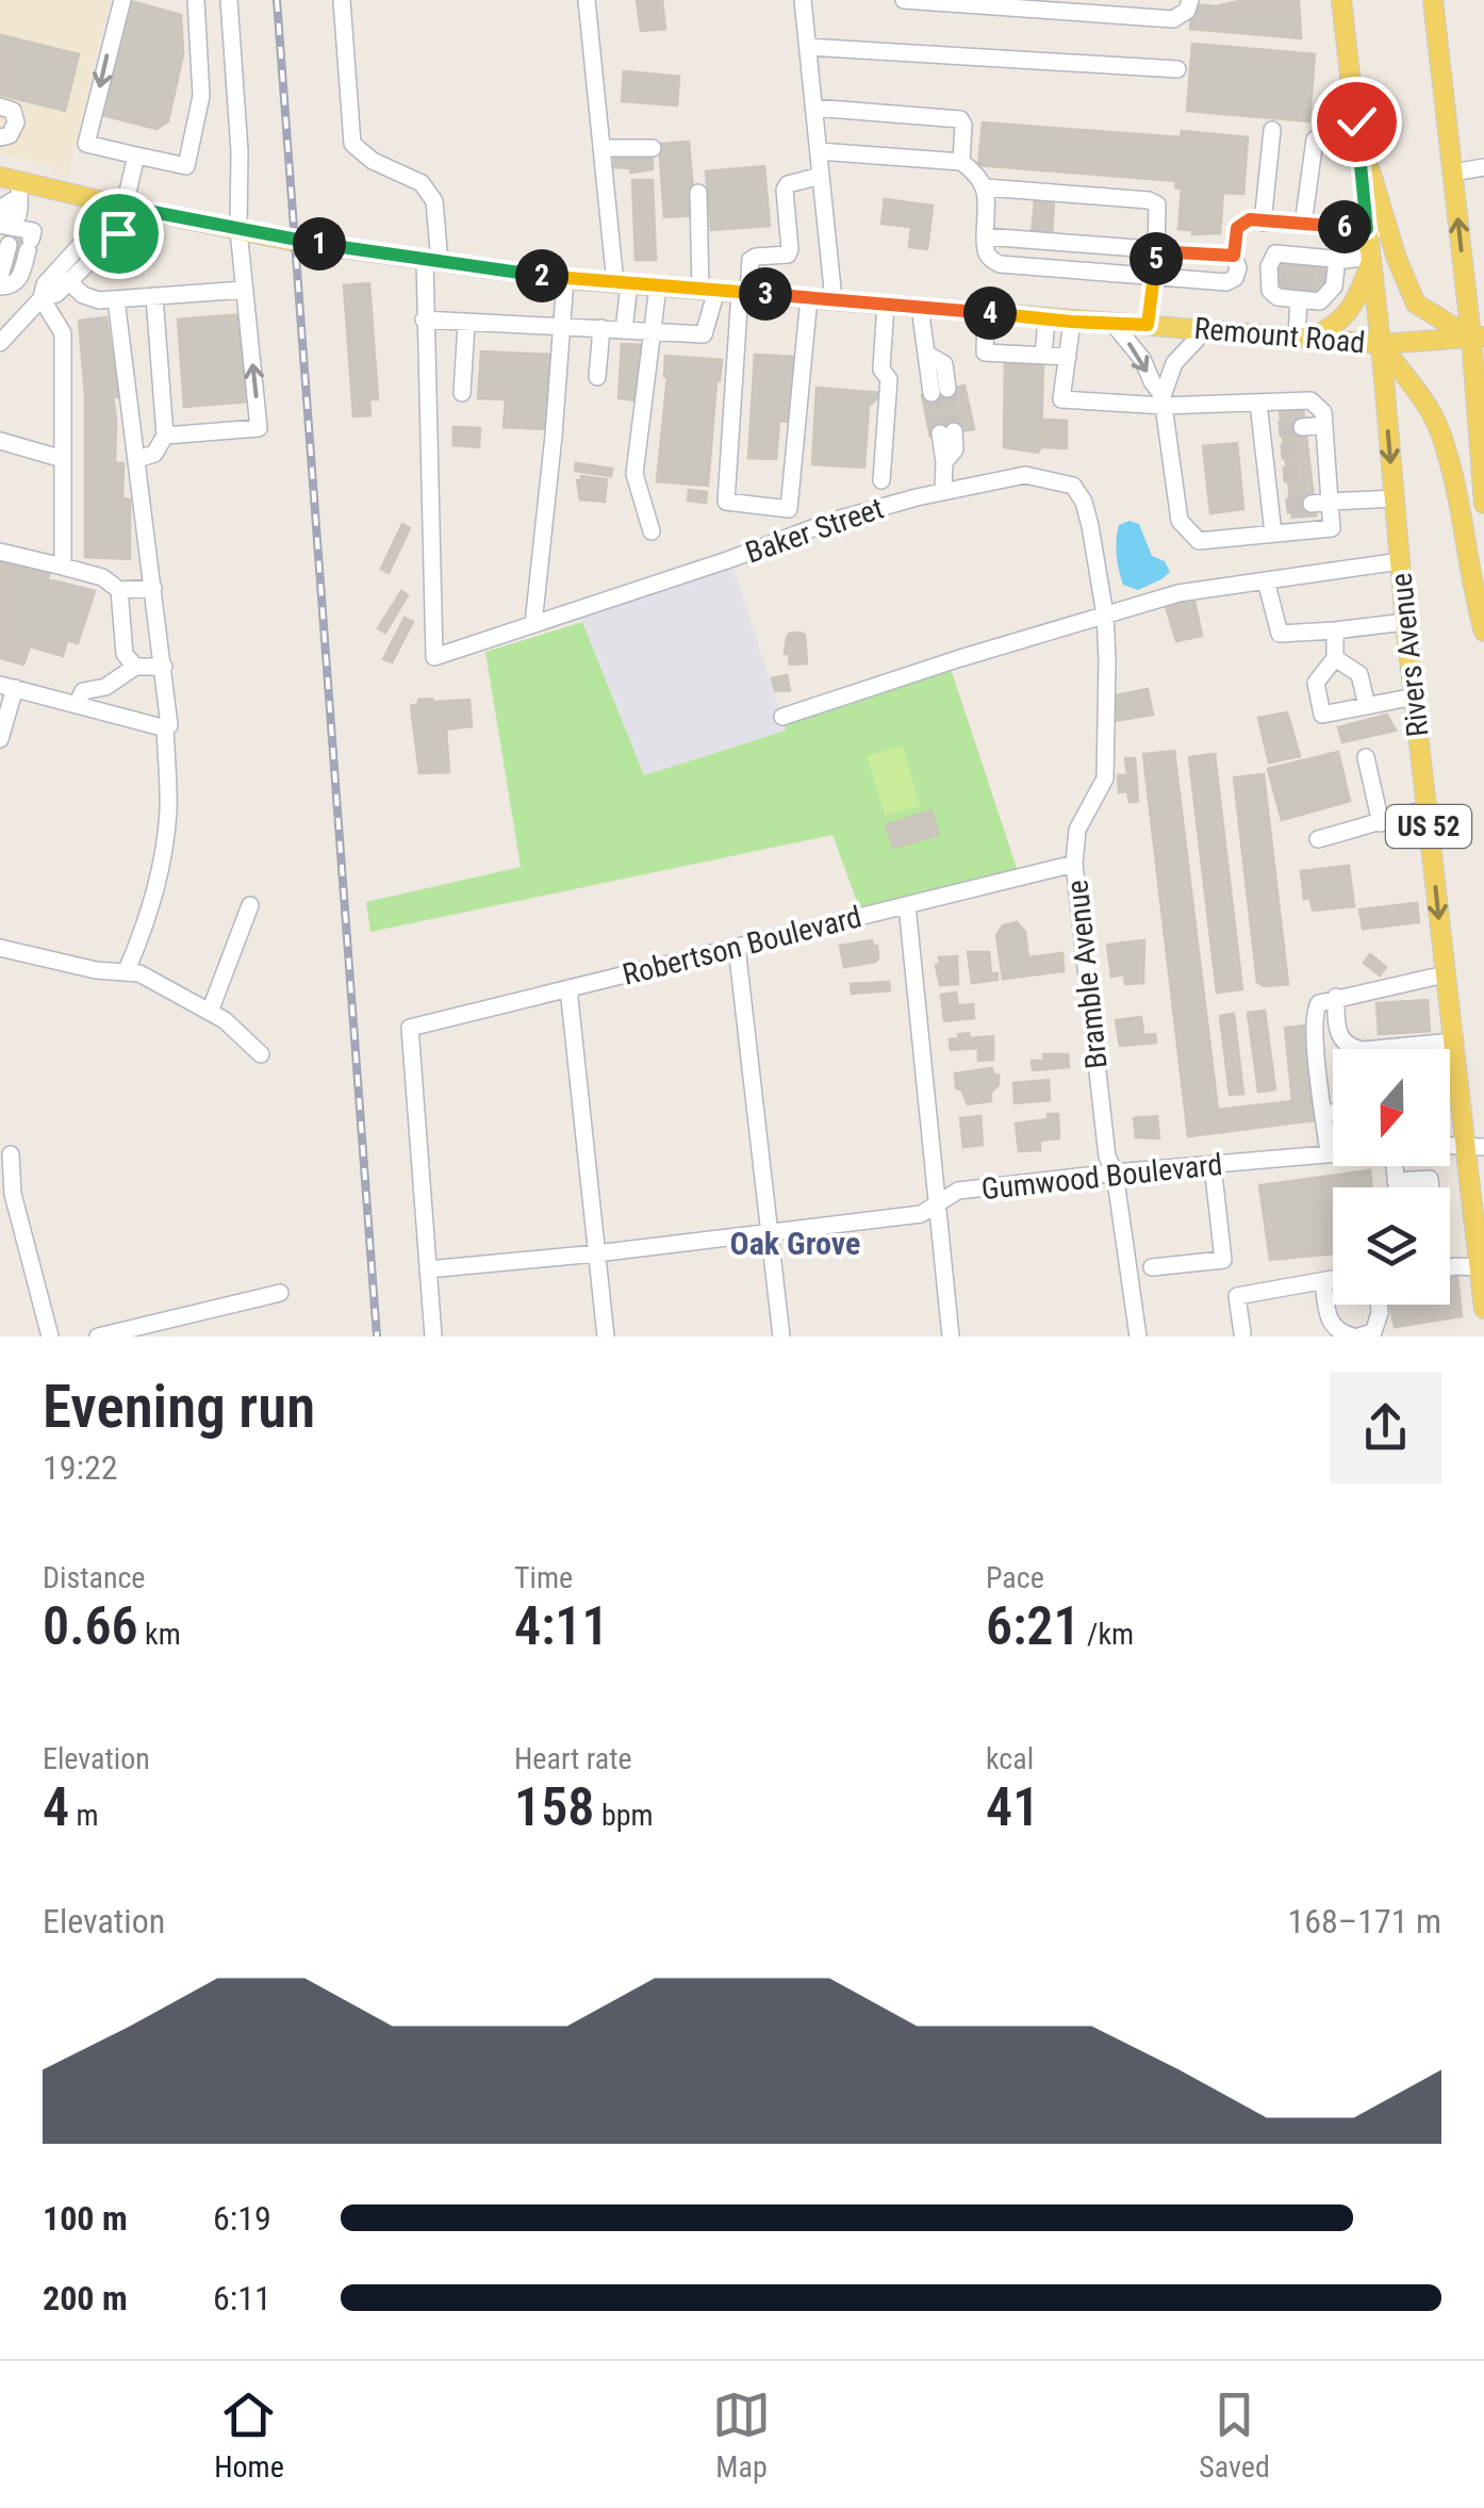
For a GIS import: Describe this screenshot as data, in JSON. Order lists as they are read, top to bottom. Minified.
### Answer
{"streets":{"main road":["Remount Road","Rivers Avenue","US 52"],"street":["Baker Street","Robertson Boulevard","Bramble Avenue","Gumwood Boulevard"]},"crossings":[["Remount Road","Rivers Avenue"],["Baker Street","Bramble Avenue"],["Robertson Boulevard","Bramble Avenue"],["Robertson Boulevard","Gumwood Boulevard"],["Bramble Avenue","Gumwood Boulevard"]],"districts":["Oak Grove"],"north":"bottom","page":{"pins":["6","1","5","2","3","4"],"heading":["Evening run","19:22"],"stats":[["Distance","0.66 km"],["Time","4:11"],["Pace","6:21 /km"],["Elevation","4 m"],["Heart rate","158 bpm"],["kcal","41"]],"chart":["Elevation","168–171 m"],"list":[{"name":"100 m","note":"6:19"},{"name":"200 m","note":"6:11"}],"tabs":["Home","Map","Saved"]}}
